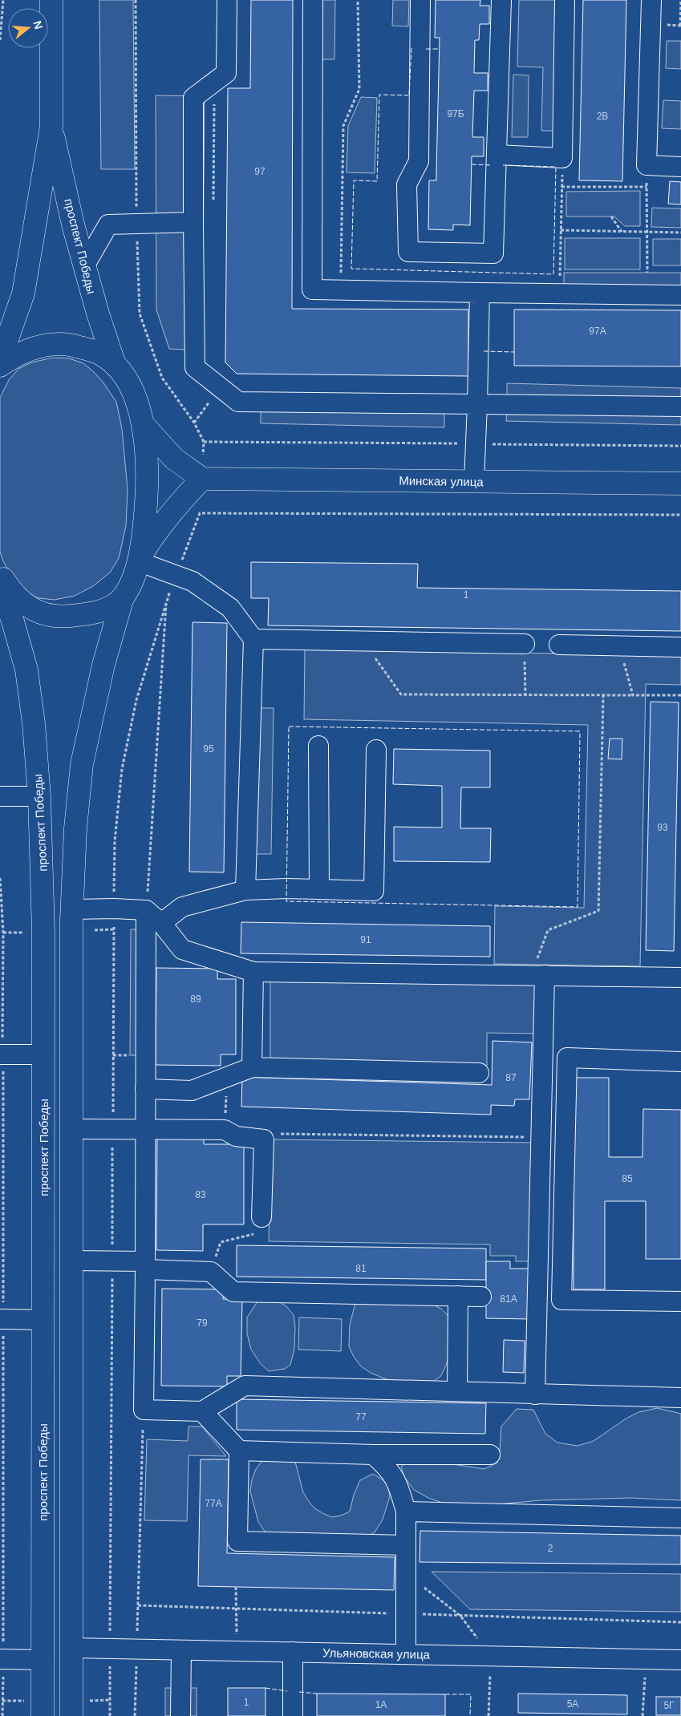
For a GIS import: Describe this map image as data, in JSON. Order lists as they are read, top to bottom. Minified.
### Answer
{"streets":{"main road":["проспект Победы","Минская улица"],"street":["Ульяновская улица"]},"house_numbers":["97Б","2В","97","97А","1","95","93","91","89","87","85","83","81","81А","79","77","77А","2","1","5А","1А","5Г"],"north":"right"}
